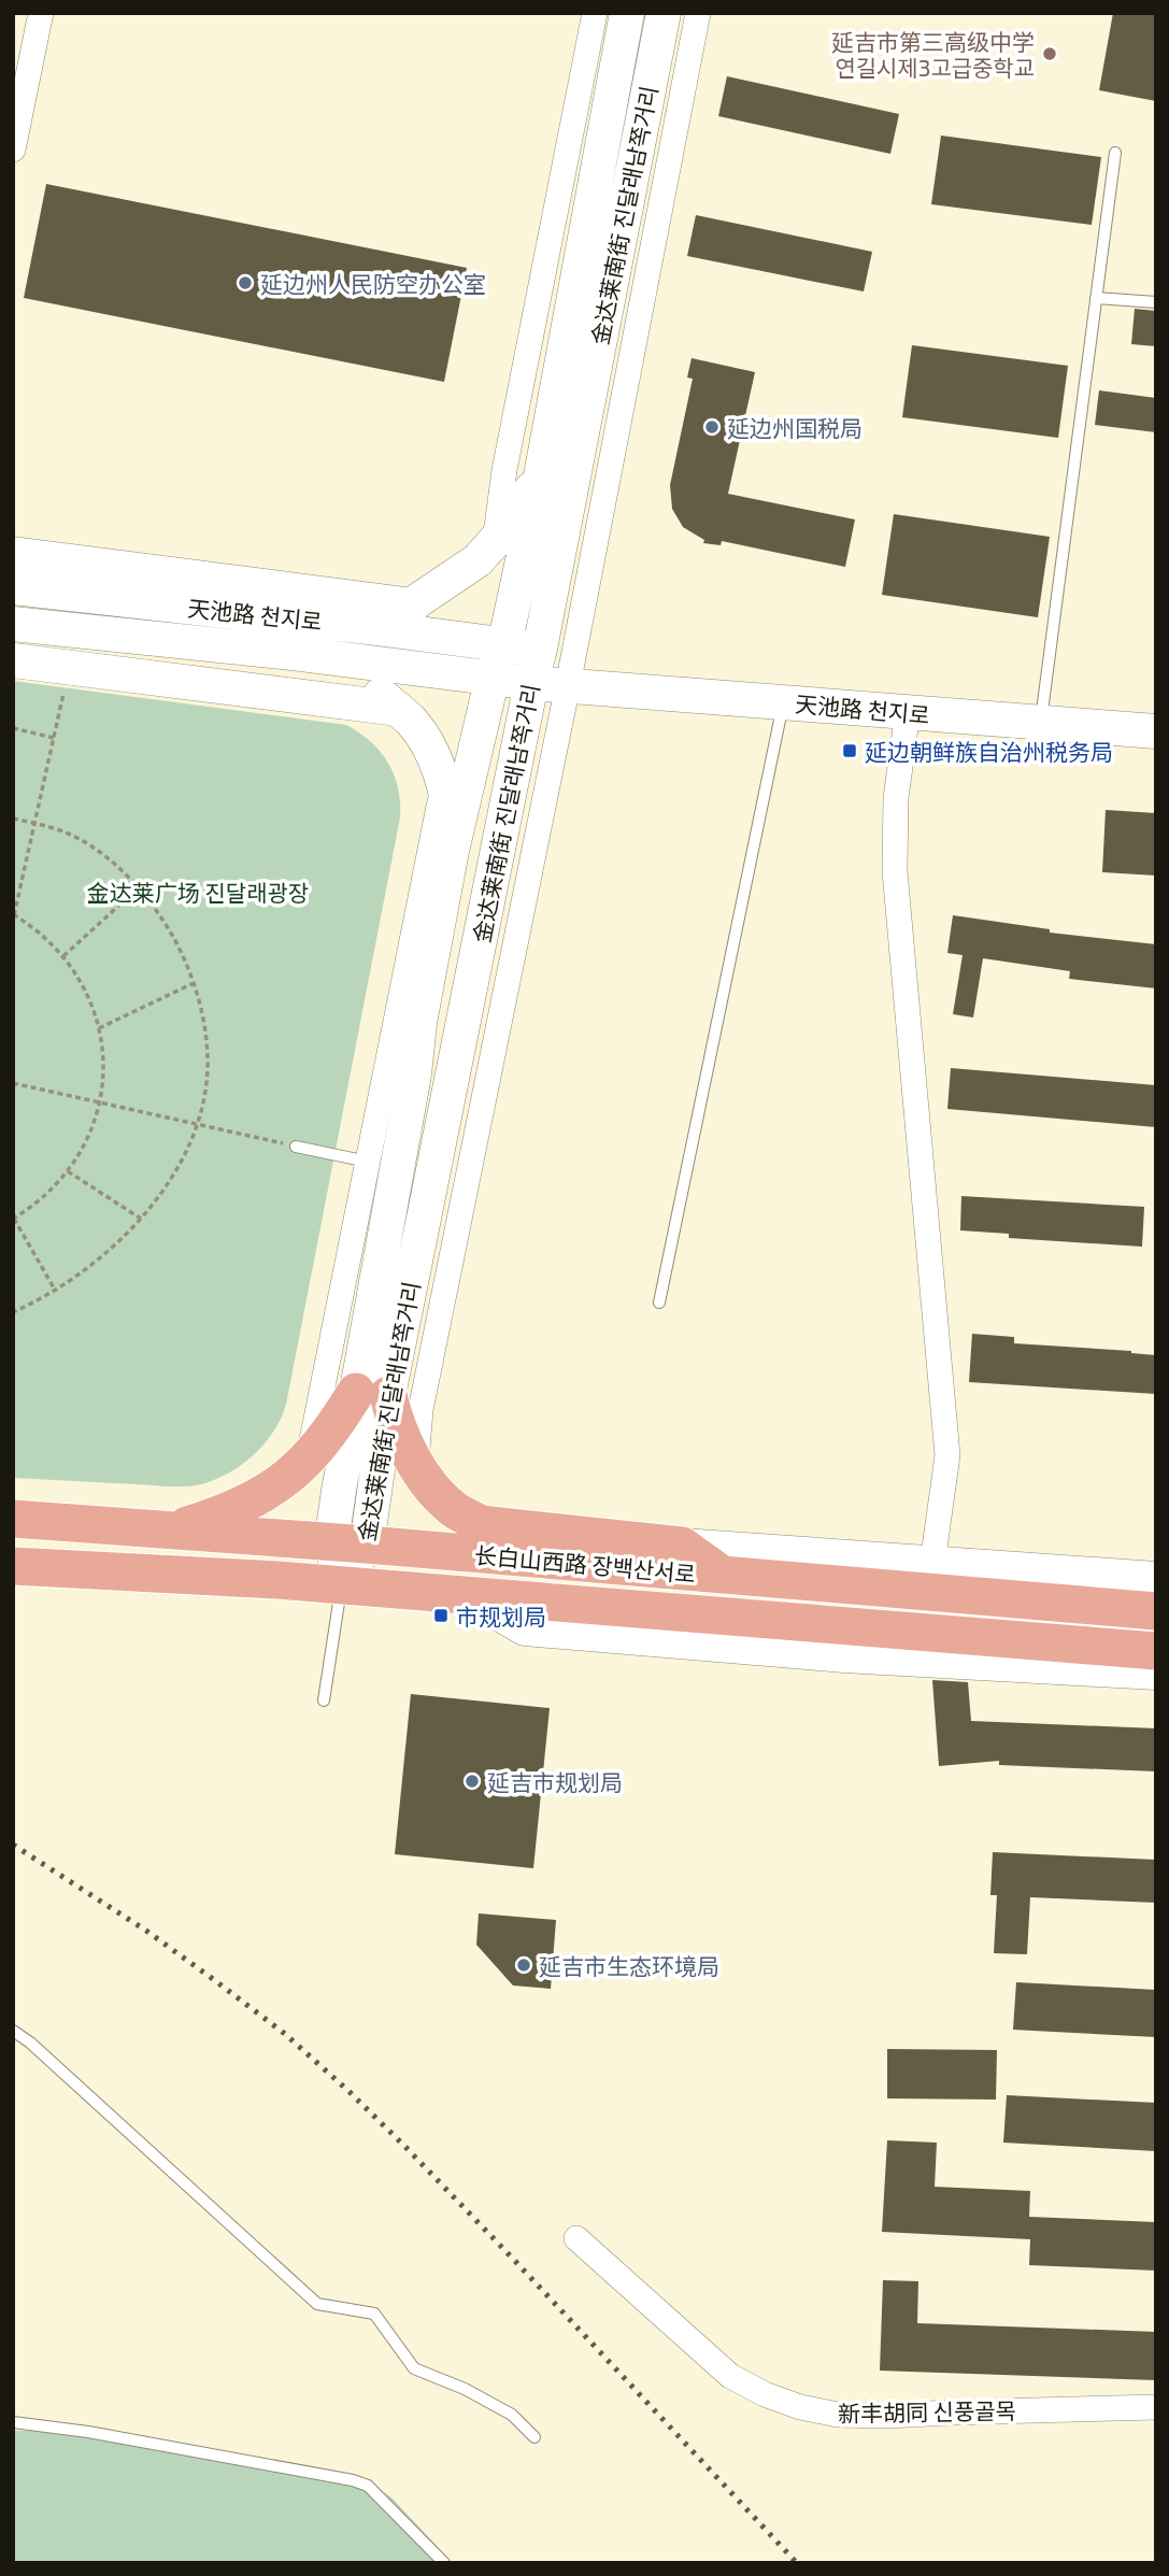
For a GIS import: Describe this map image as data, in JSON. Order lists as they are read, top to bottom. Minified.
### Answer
{"streets":{"main road":["金达莱南街 진달래남쪽거리","天池路 천지로","长白山西路 장백산서로"],"street":["新丰胡同 신풍골목"]},"crossings":[["金达莱南街 진달래남쪽거리","天池路 천지로"],["金达莱南街 진달래남쪽거리","长白山西路 장백산서로"]],"parks":["金达莱广场 진달래광장"],"places":{"other":["延吉市第三高级中学 연길시제3고급중학교","延边州人民防空办公室","延边州国税局","延吉市规划局","延吉市生态环境局"],"transit":["延边朝鲜族自治州税务局","市规划局"]}}
